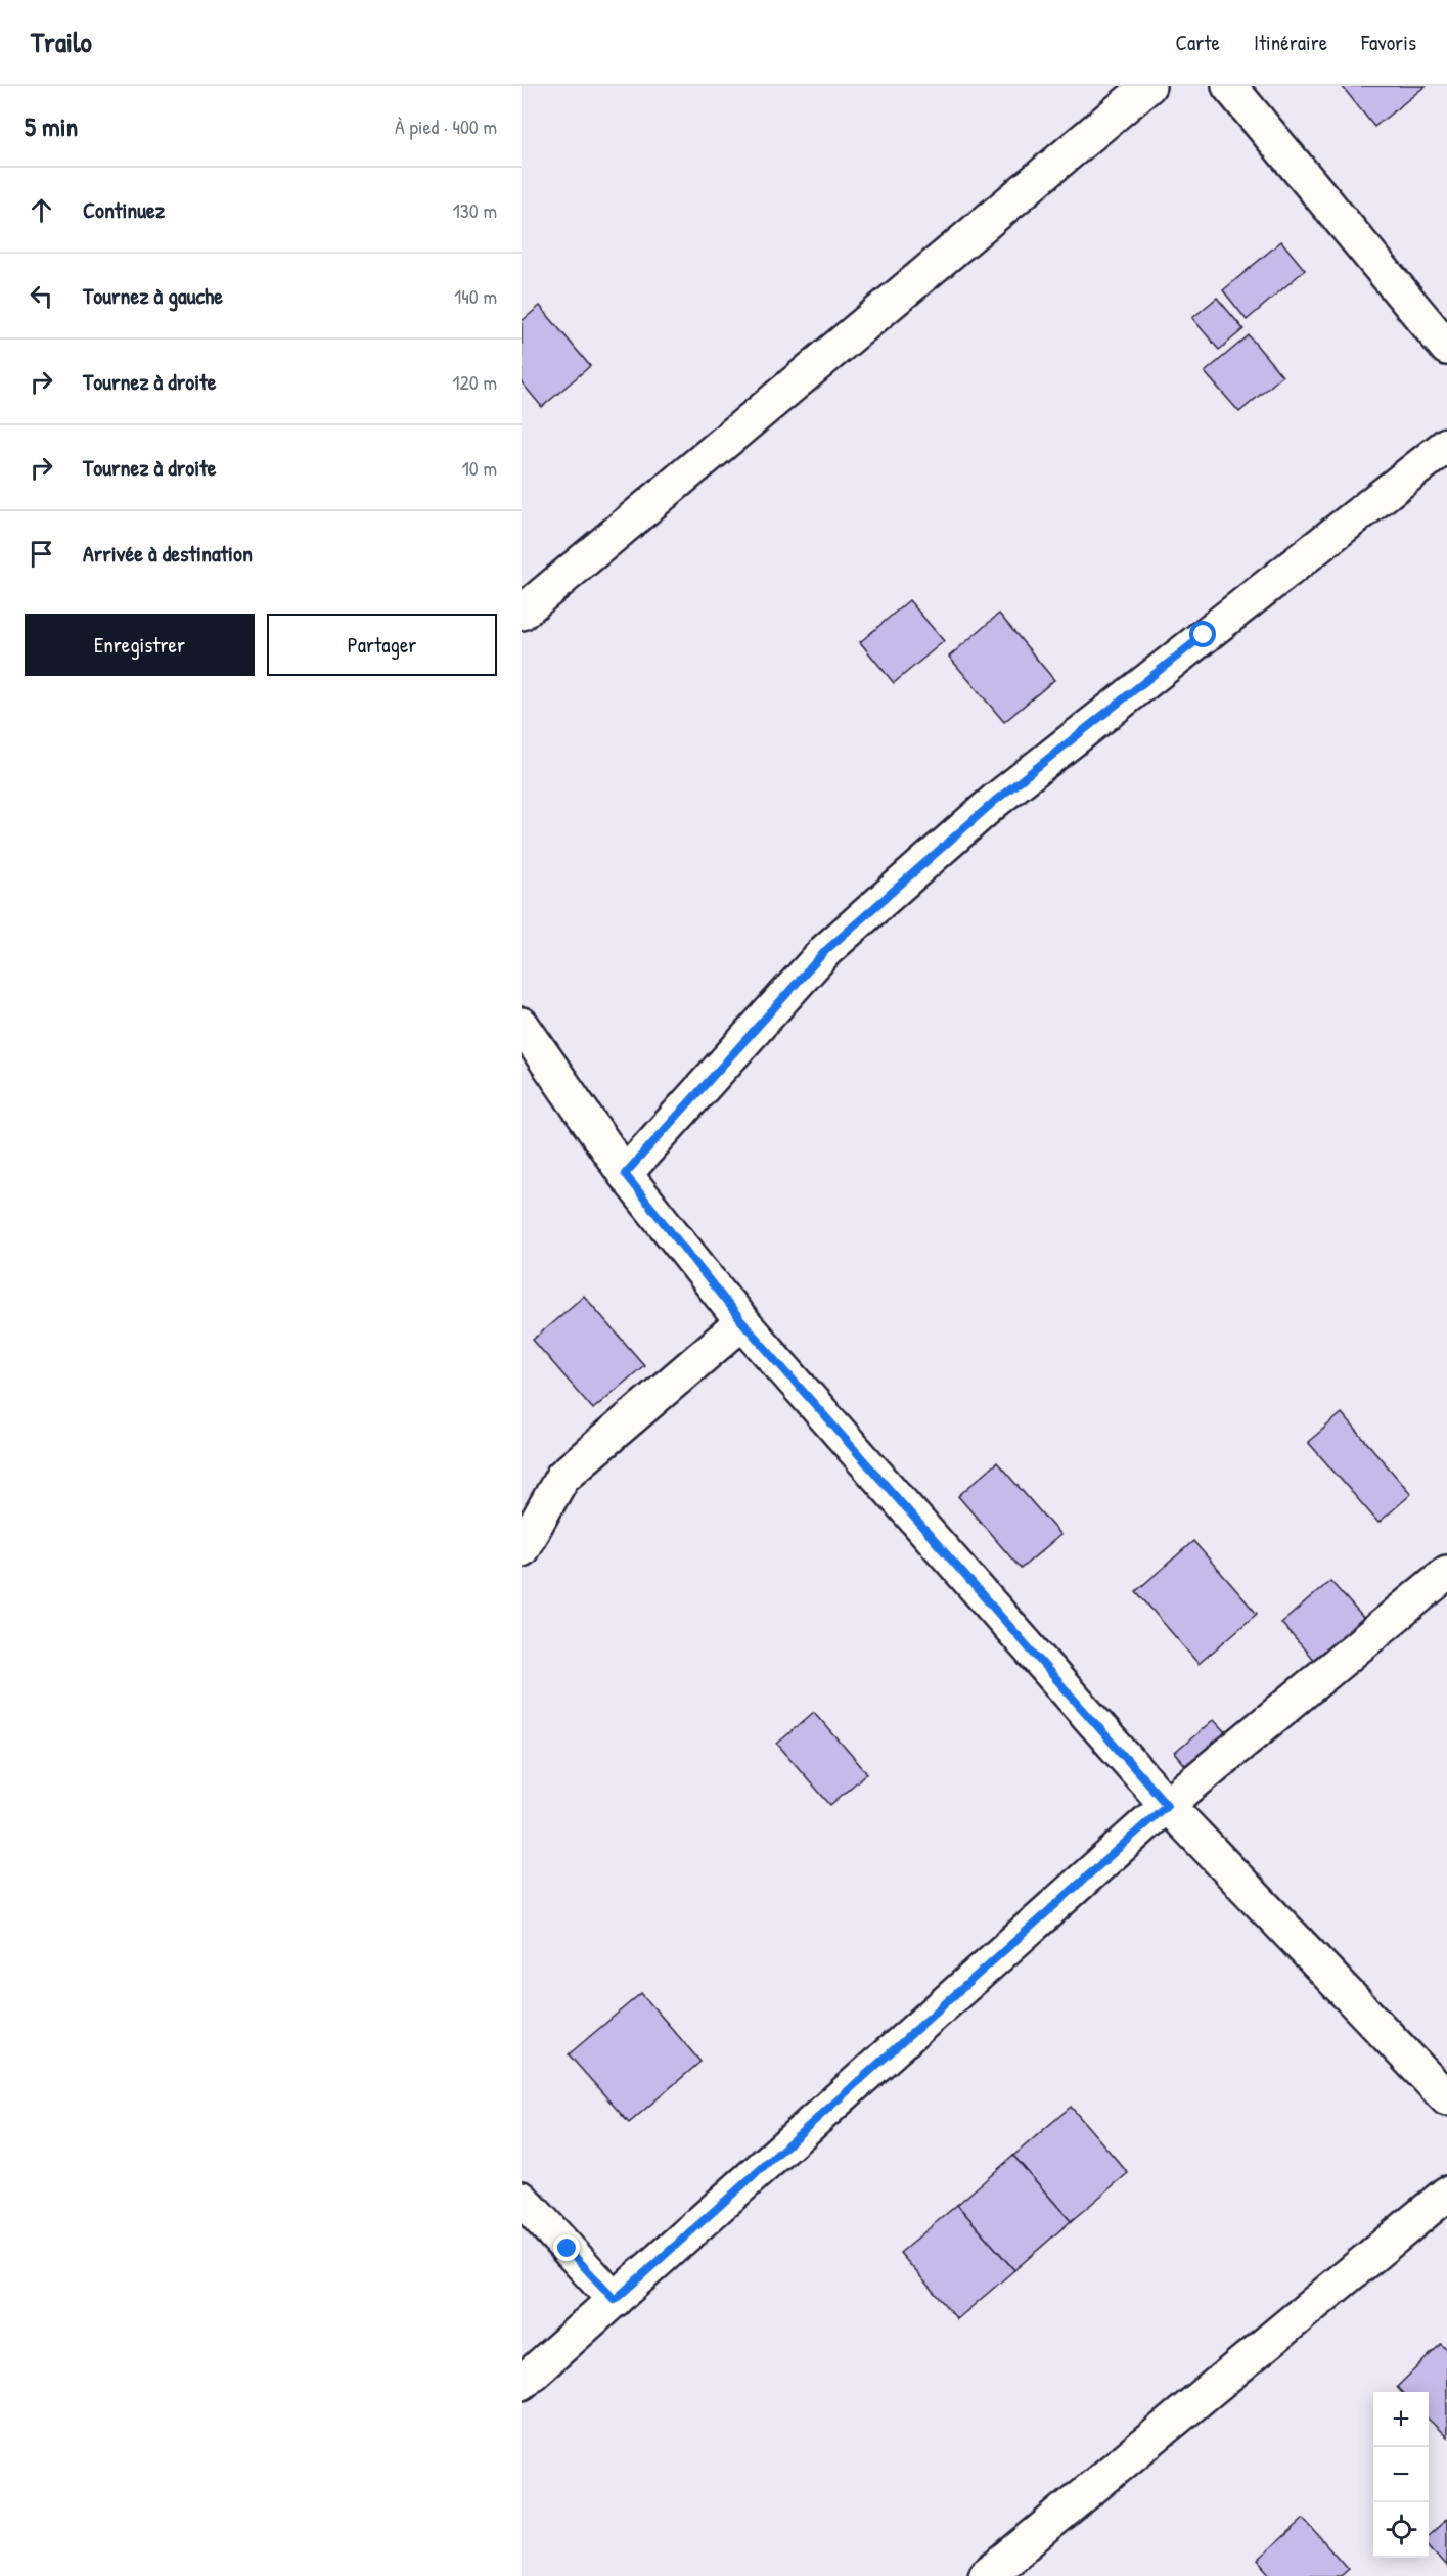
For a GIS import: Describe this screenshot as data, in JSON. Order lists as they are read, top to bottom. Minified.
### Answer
{"page":{"header":"Trailo","nav":["Carte","Itinéraire","Favoris"],"heading":["5 min","À pied · 400 m"],"list":[["Continuez","130 m"],["Tournez à gauche","140 m"],["Tournez à droite","120 m"],["Tournez à droite","10 m"],"Arrivée à destination"],"buttons":["Enregistrer","Partager"],"map_buttons":["+","−"]}}
